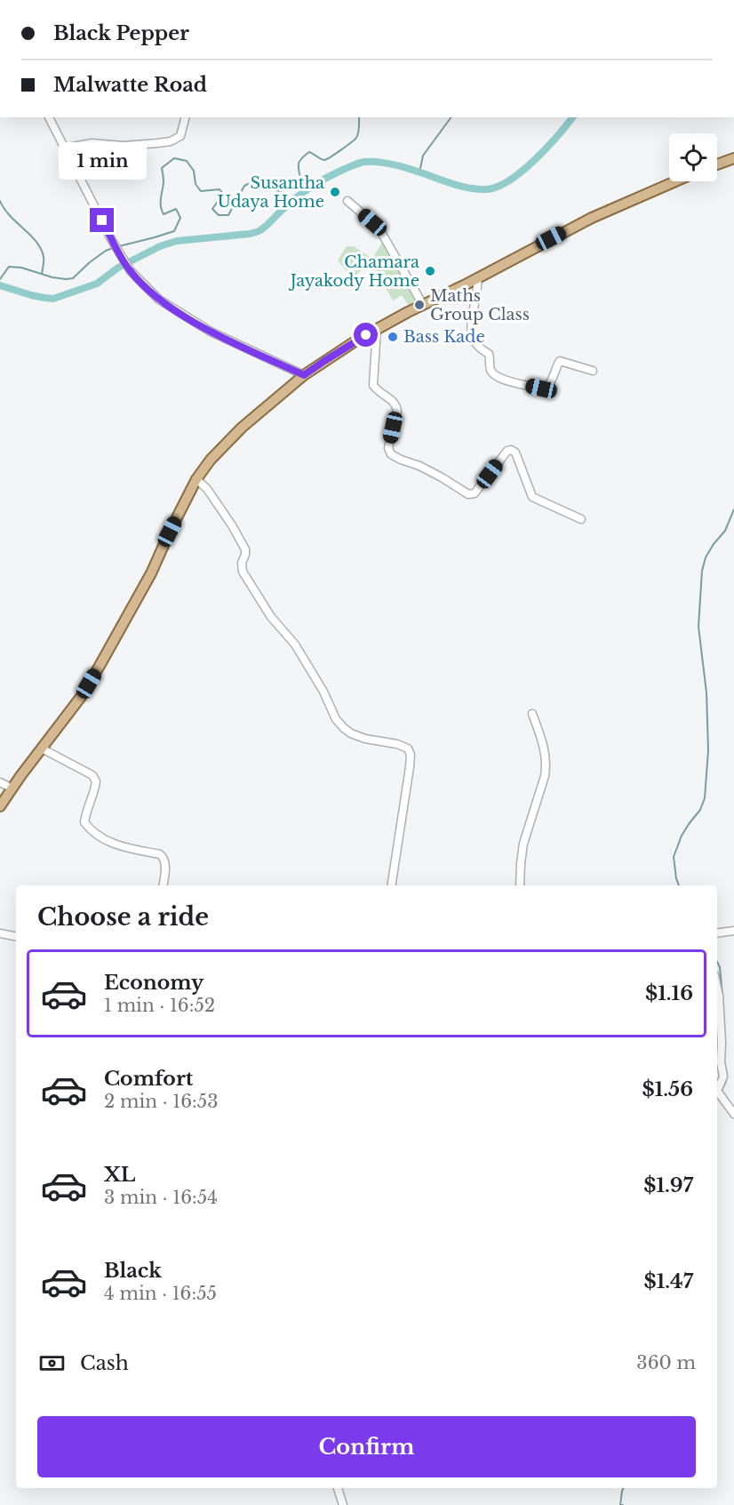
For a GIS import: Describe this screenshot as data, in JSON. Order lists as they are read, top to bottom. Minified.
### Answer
{"places":["Susantha Udaya Home","Chamara Jayakody Home","Maths Group Class","Bass Kade"],"page":{"banner":["Black Pepper","Malwatte Road"],"bubble":"1 min","heading":"Choose a ride","list":[{"name":"Economy","note":"1 min · 16:52","value":"$1.16"},{"name":"Comfort","note":"2 min · 16:53","value":"$1.56"},{"name":"XL","note":"3 min · 16:54","value":"$1.97"},{"name":"Black","note":"4 min · 16:55","value":"$1.47"}],"pay":["Cash","360 m"],"buttons":"Confirm"}}
